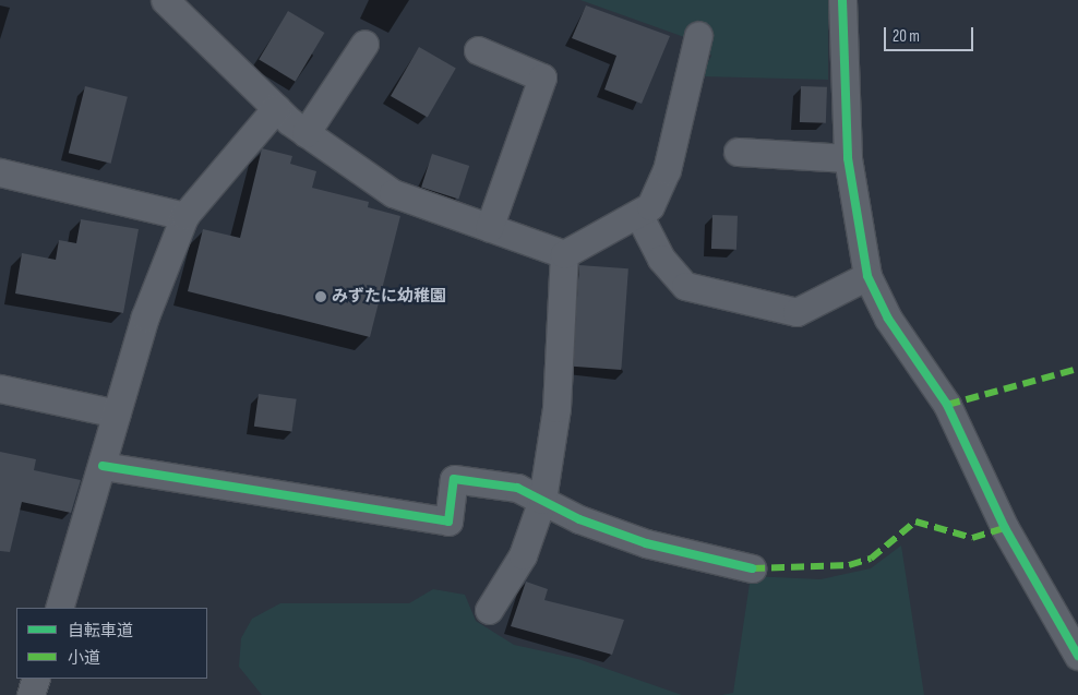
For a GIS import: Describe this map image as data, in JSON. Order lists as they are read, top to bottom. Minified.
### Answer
{"places":["みずたに幼稚園"],"legend":["自転車道","小道"],"scale_bar":"20 m"}
